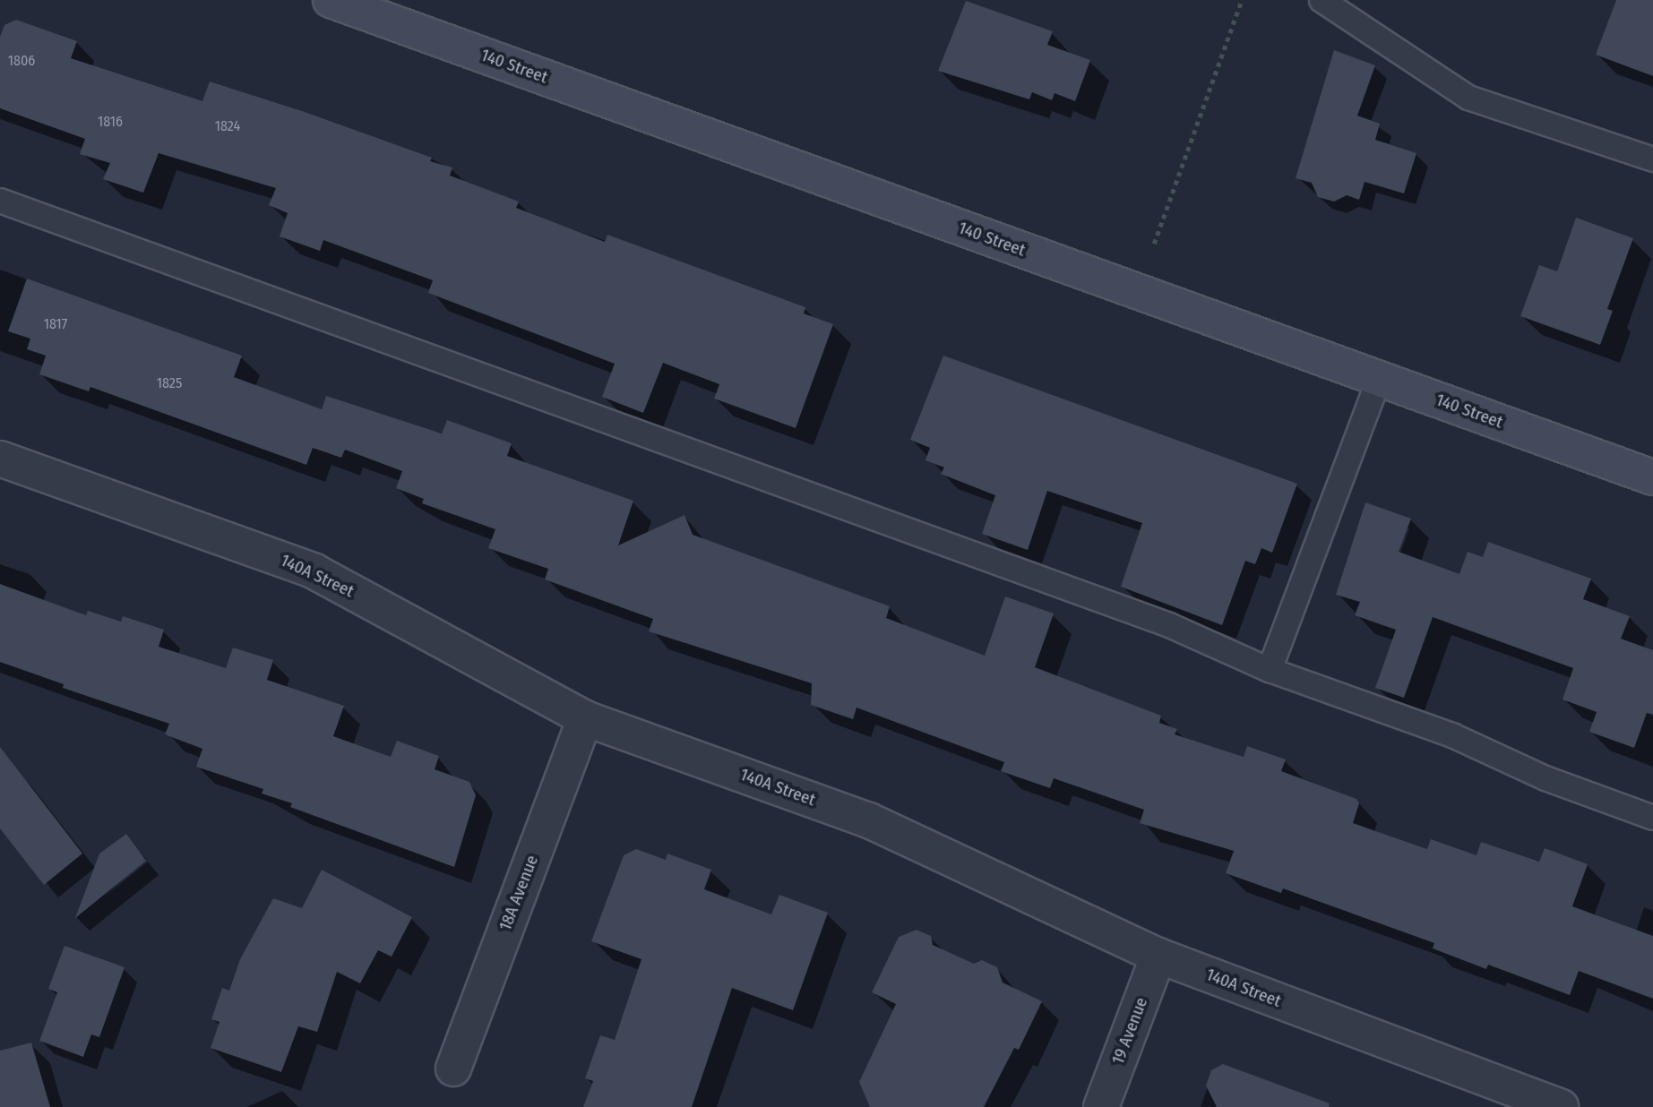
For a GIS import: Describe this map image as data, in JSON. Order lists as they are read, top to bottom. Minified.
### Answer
{"streets":{"main road":["140 Street"],"street":["140A Street","18A Avenue","19 Avenue"]},"crossings":[["140A Street","18A Avenue"],["140A Street","19 Avenue"]],"house_numbers":["1806","1816","1824","1817","1825"]}
